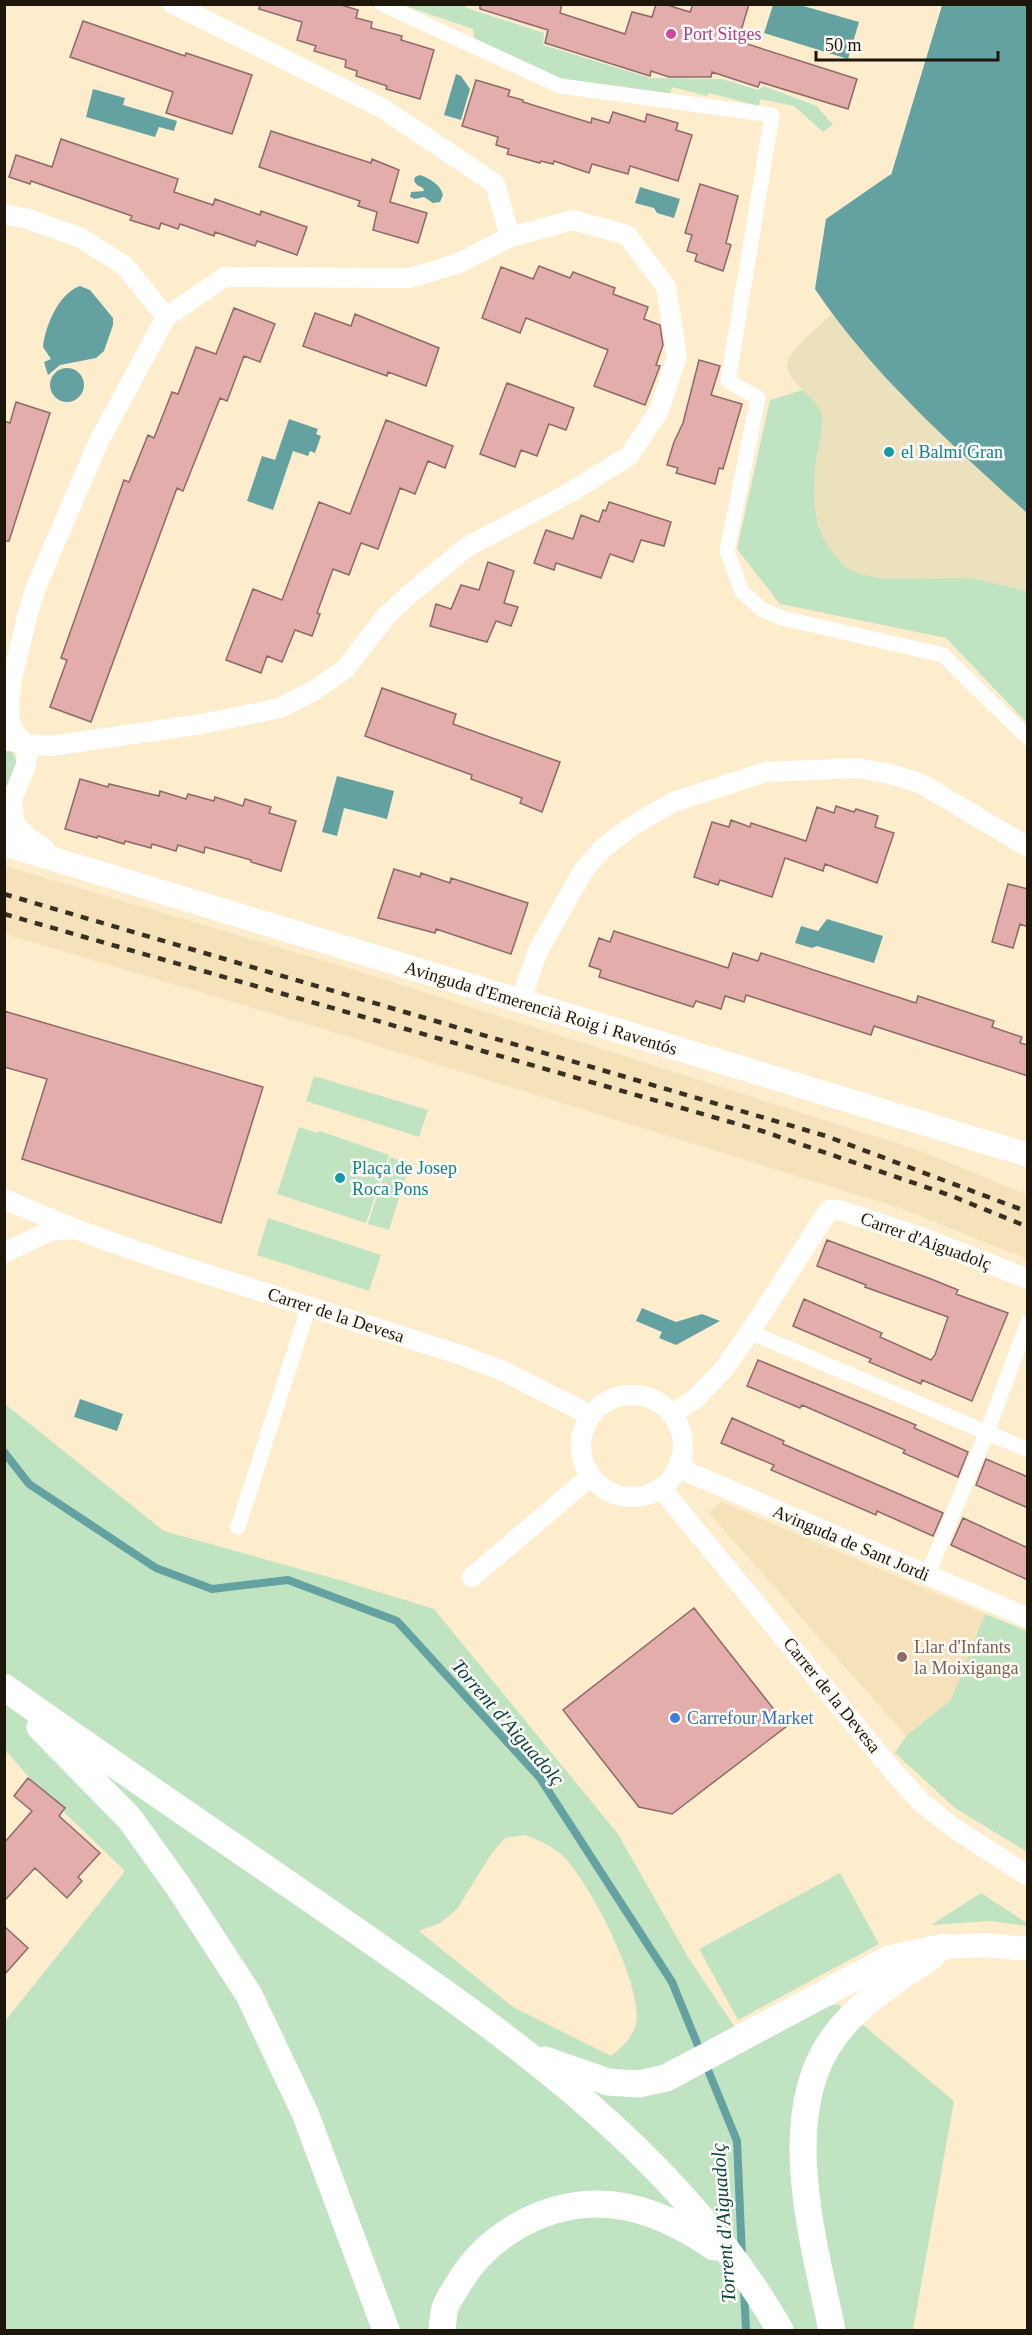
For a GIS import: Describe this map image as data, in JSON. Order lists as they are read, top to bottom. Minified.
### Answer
{"streets":{"street":["Avinguda d'Emerencià Roig i Raventós","Carrer d'Aiguadolç","Carrer de la Devesa","Avinguda de Sant Jordi"]},"crossings":[["Carrer de la Devesa","Avinguda de Sant Jordi"]],"water":["Torrent d'Aiguadolç"],"places":["Port Sitges","el Balmí Gran","Plaça de Josep Roca Pons","Llar d'Infants la Moixiganga","Carrefour Market"],"scale_bar":"50 m"}
